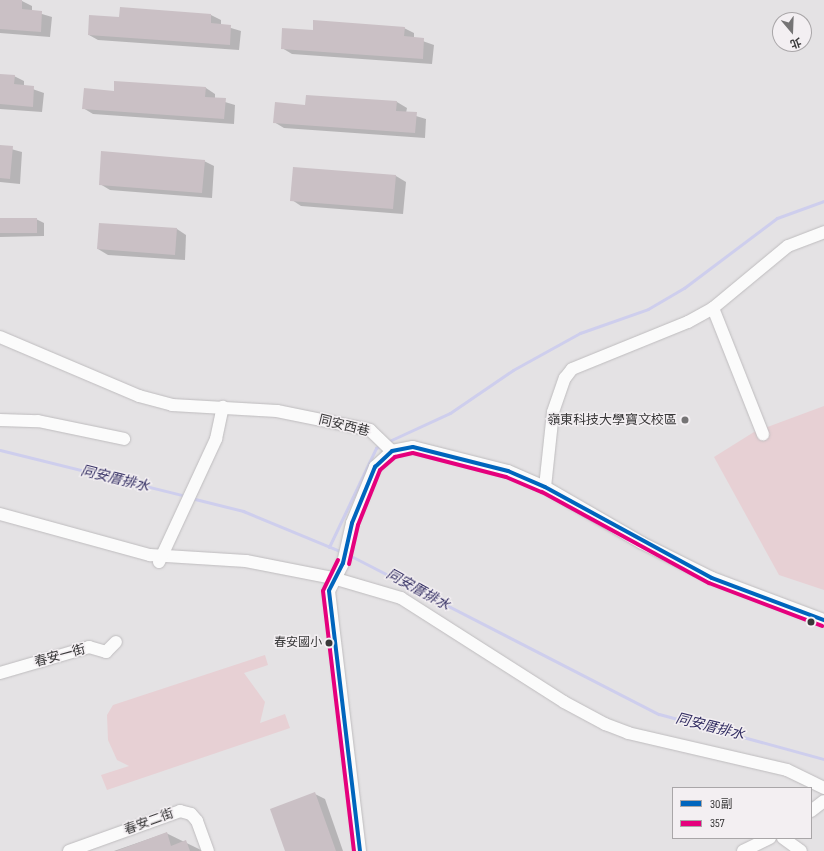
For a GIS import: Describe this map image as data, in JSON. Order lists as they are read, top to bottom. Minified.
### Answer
{"streets":{"street":["同安西巷","春安一街","春安二街"]},"water":["同安厝排水"],"places":["嶺東科技大學寶文校區","春安國小"],"lines":["transit line 30副","transit line 357"],"legend":["30副","357"],"north":"bottom"}
